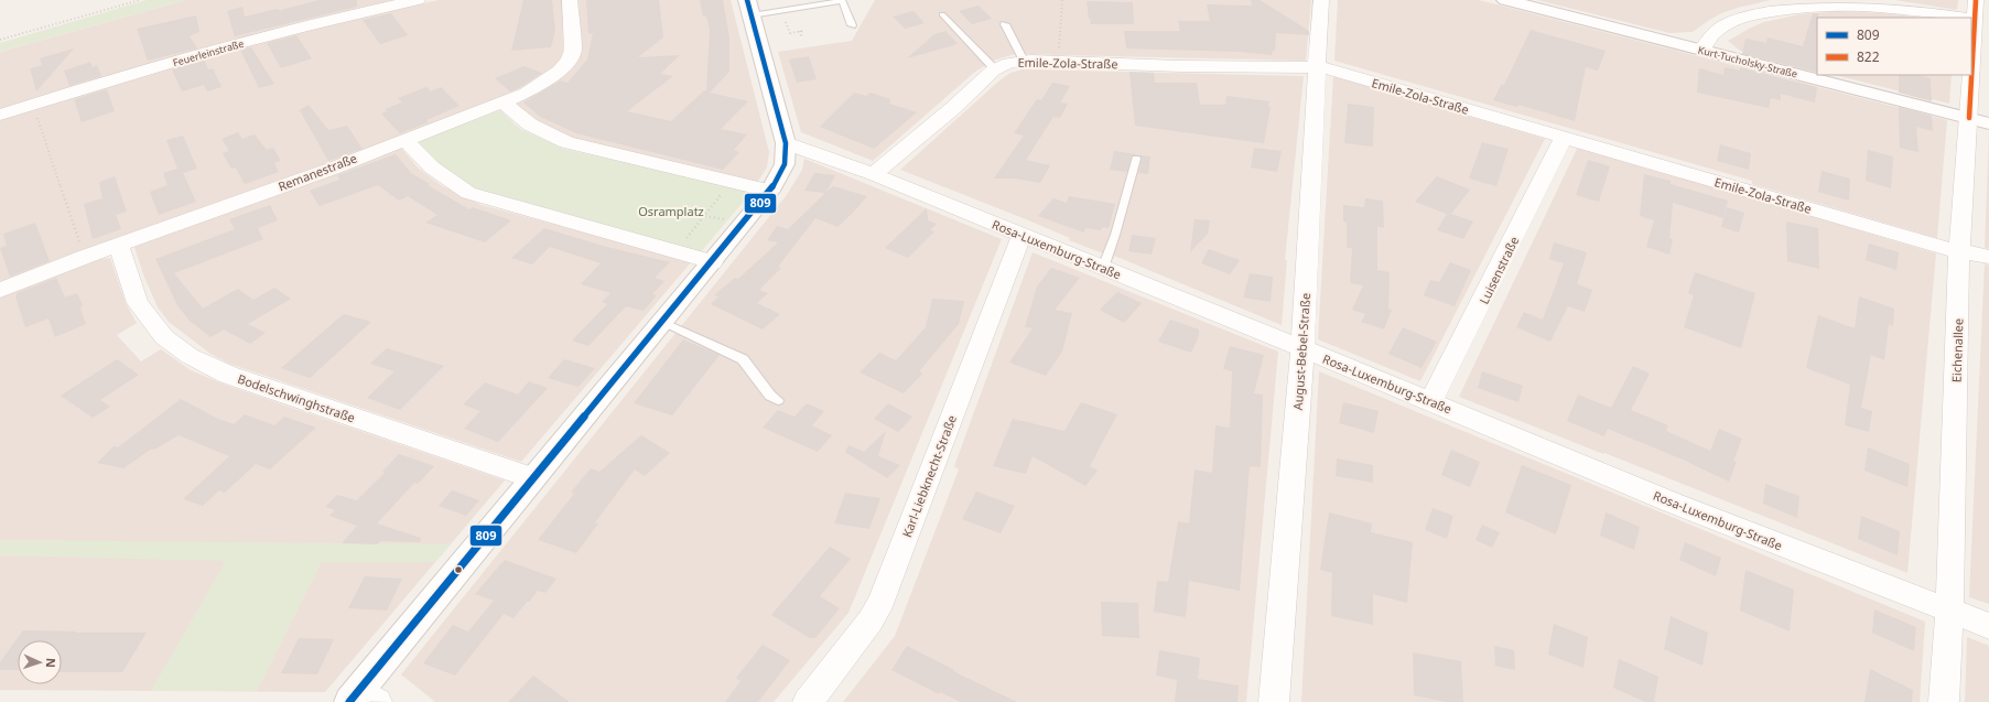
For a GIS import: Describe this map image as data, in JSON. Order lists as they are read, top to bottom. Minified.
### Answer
{"streets":{"main road":["Kurt-Tucholsky-Straße"],"street":["Feuerleinstraße","Emile-Zola-Straße","Remanestraße","Rosa-Luxemburg-Straße","Luisenstraße","Eichenallee","August-Bebel-Straße","Bodelschwinghstraße","Karl-Liebknecht-Straße"]},"crossings":[["Kurt-Tucholsky-Straße","Eichenallee"],["Emile-Zola-Straße","Rosa-Luxemburg-Straße"],["Emile-Zola-Straße","Luisenstraße"],["Emile-Zola-Straße","Eichenallee"],["Emile-Zola-Straße","August-Bebel-Straße"],["Remanestraße","Bodelschwinghstraße"],["Rosa-Luxemburg-Straße","Luisenstraße"],["Rosa-Luxemburg-Straße","Eichenallee"],["Rosa-Luxemburg-Straße","August-Bebel-Straße"],["Rosa-Luxemburg-Straße","Karl-Liebknecht-Straße"]],"parks":["Osramplatz"],"lines":["transit line 809","transit line 822"],"legend":["809","822"],"north":"right"}
